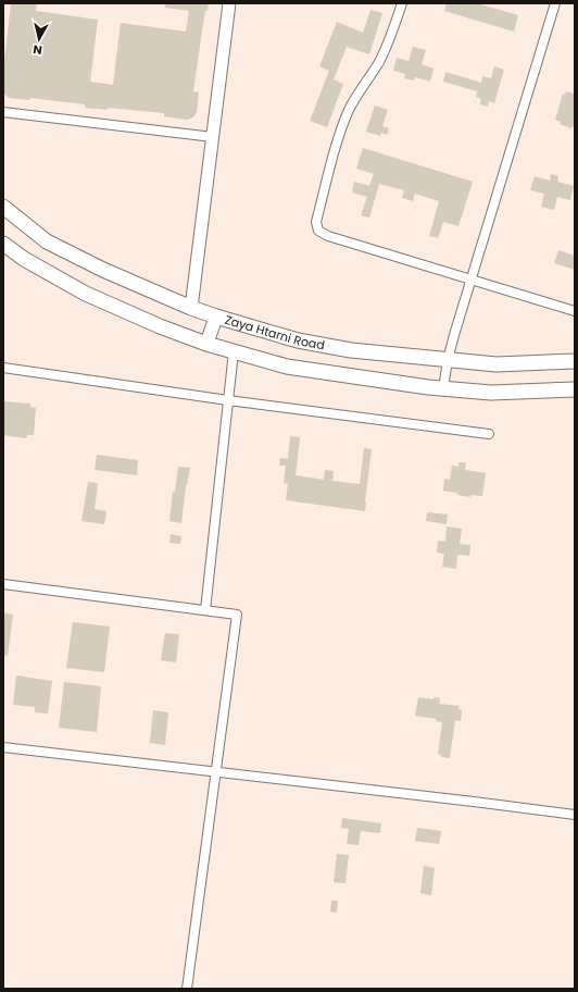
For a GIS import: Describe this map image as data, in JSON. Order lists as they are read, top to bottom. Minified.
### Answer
{"streets":{"main road":["Zaya Htarni Road"]},"north":"bottom"}
